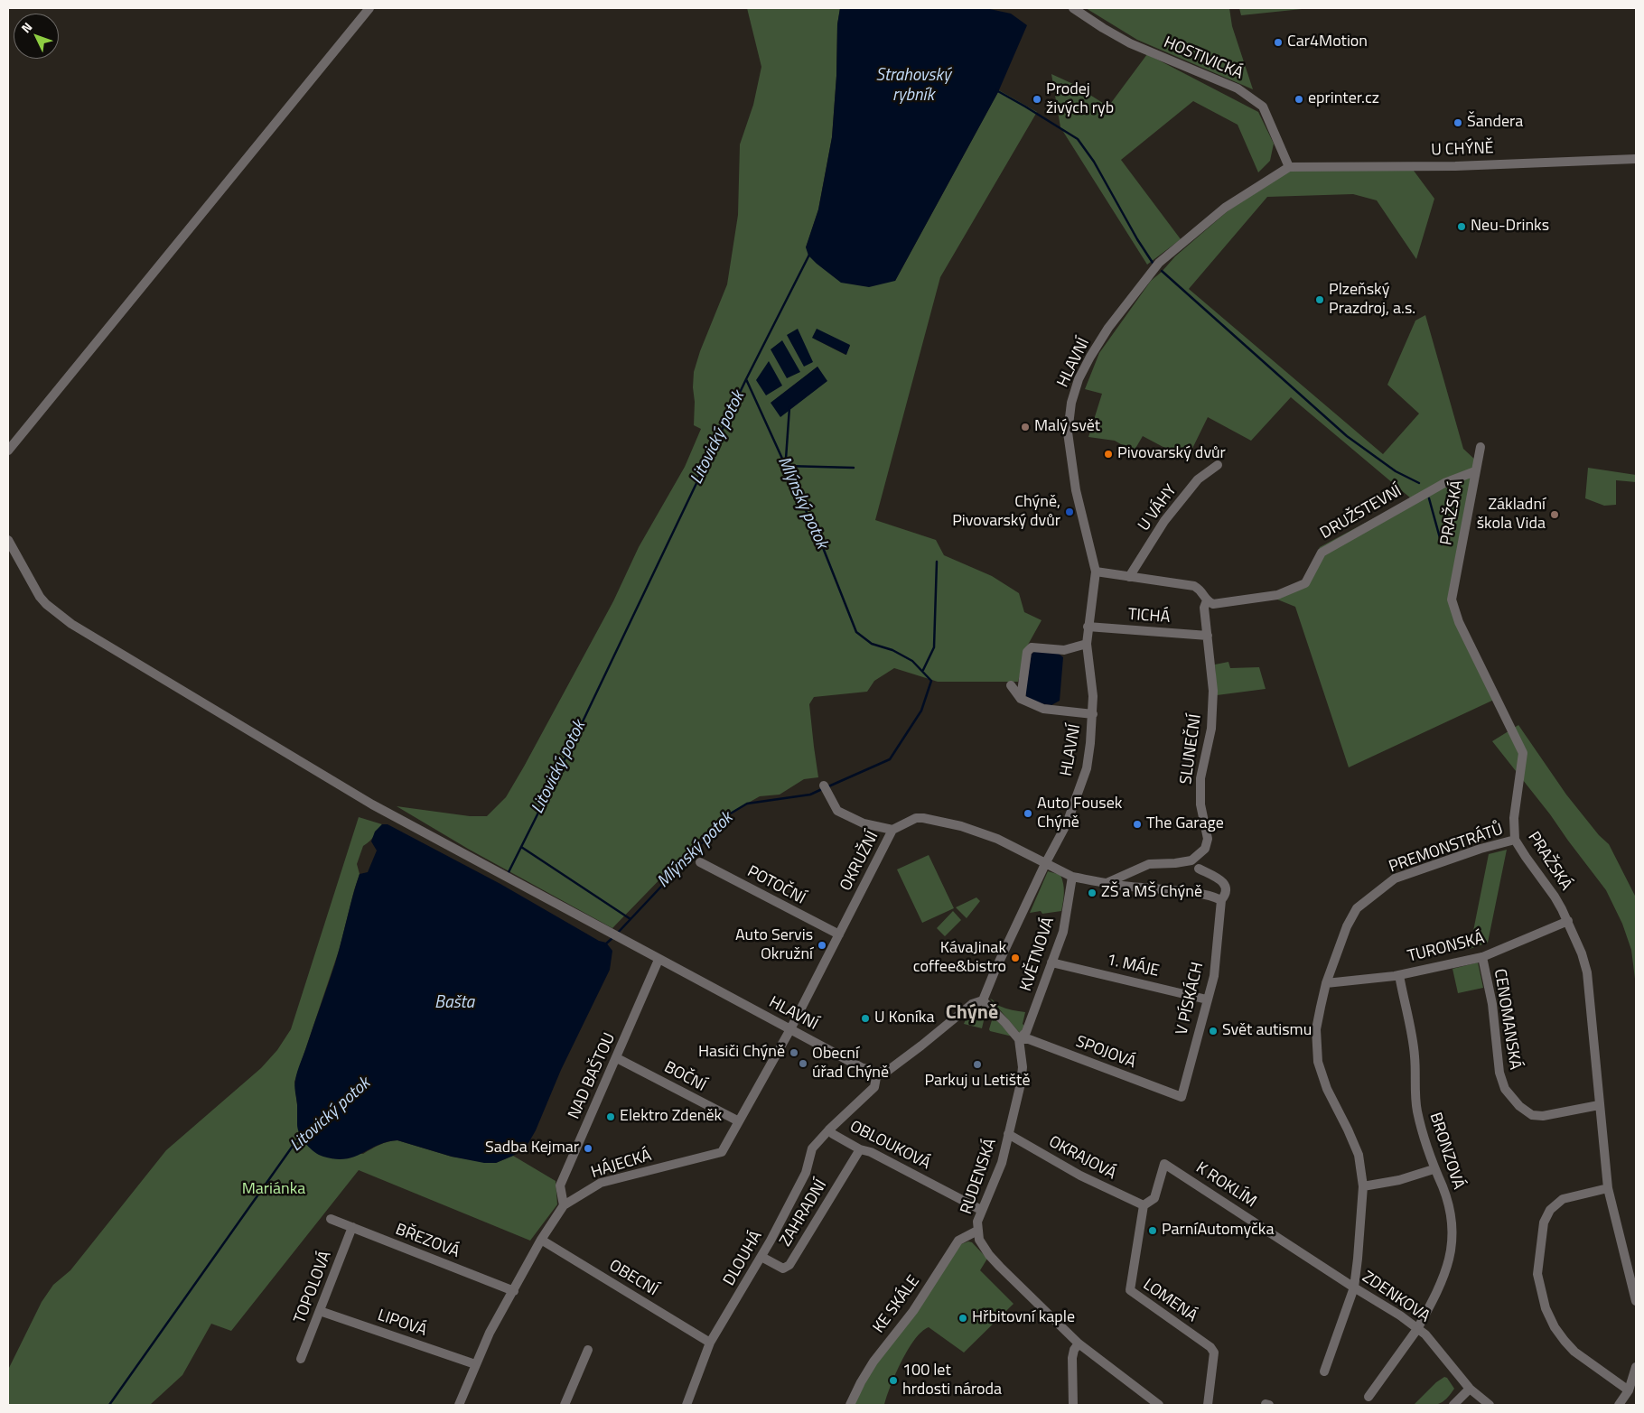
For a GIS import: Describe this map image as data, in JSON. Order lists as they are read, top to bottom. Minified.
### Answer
{"streets":{"street":["HOSTIVICKÁ","U CHÝNĚ","HLAVNÍ","U VÁHY","DRUŽSTEVNÍ","PRAŽSKÁ","TICHÁ","SLUNEČNÍ","PREMONSTRÁTŮ","OKRUŽNÍ","POTOČNÍ","TURONSKÁ","KVĚTNOVÁ","1. MÁJE","V PÍSKÁCH","CENOMANSKÁ","SPOJOVÁ","NAD BAŠTOU","BOČNÍ","OBLOUKOVÁ","BRONZOVÁ","OKRAJOVÁ","HÁJECKÁ","RUDENSKÁ","K ROKLÍM","ZAHRADNÍ","BŘEZOVÁ","DLOUHÁ","OBECNÍ","TOPOLOVÁ","ZDENKOVA","LOMENÁ","KE SKÁLE","LIPOVÁ"]},"crossings":[["HOSTIVICKÁ","U CHÝNĚ"],["HOSTIVICKÁ","HLAVNÍ"],["U CHÝNĚ","HLAVNÍ"],["HLAVNÍ","TICHÁ"],["HLAVNÍ","OKRUŽNÍ"],["HLAVNÍ","NAD BAŠTOU"],["HLAVNÍ","OBLOUKOVÁ"],["HLAVNÍ","HÁJECKÁ"],["DRUŽSTEVNÍ","PRAŽSKÁ"],["DRUŽSTEVNÍ","SLUNEČNÍ"],["PRAŽSKÁ","PREMONSTRÁTŮ"],["PRAŽSKÁ","TURONSKÁ"],["PRAŽSKÁ","CENOMANSKÁ"],["TICHÁ","SLUNEČNÍ"],["PREMONSTRÁTŮ","TURONSKÁ"],["PREMONSTRÁTŮ","ZDENKOVA"],["OKRUŽNÍ","POTOČNÍ"],["OKRUŽNÍ","HÁJECKÁ"],["TURONSKÁ","CENOMANSKÁ"],["TURONSKÁ","BRONZOVÁ"],["KVĚTNOVÁ","1. MÁJE"],["KVĚTNOVÁ","SPOJOVÁ"],["KVĚTNOVÁ","RUDENSKÁ"],["1. MÁJE","V PÍSKÁCH"],["V PÍSKÁCH","SPOJOVÁ"],["SPOJOVÁ","RUDENSKÁ"],["NAD BAŠTOU","BOČNÍ"],["NAD BAŠTOU","HÁJECKÁ"],["BOČNÍ","HÁJECKÁ"],["OBLOUKOVÁ","RUDENSKÁ"],["OBLOUKOVÁ","ZAHRADNÍ"],["OBLOUKOVÁ","DLOUHÁ"],["BRONZOVÁ","ZDENKOVA"],["OKRAJOVÁ","RUDENSKÁ"],["OKRAJOVÁ","LOMENÁ"],["HÁJECKÁ","BŘEZOVÁ"],["HÁJECKÁ","OBECNÍ"],["HÁJECKÁ","LIPOVÁ"],["RUDENSKÁ","KE SKÁLE"],["K ROKLÍM","ZDENKOVA"],["K ROKLÍM","LOMENÁ"],["ZAHRADNÍ","DLOUHÁ"],["BŘEZOVÁ","TOPOLOVÁ"],["DLOUHÁ","OBECNÍ"],["TOPOLOVÁ","LIPOVÁ"]],"districts":["Chýně"],"water":["Strahovský rybník","Litovický potok","Mlýnský potok","Bašta"],"parks":["Mariánka"],"places":["Car4Motion","Prodej živých ryb","eprinter.cz","Šandera","Neu-Drinks","Plzeňský Prazdroj, a.s.","Malý svět","Pivovarský dvůr","Chýně, Pivovarský dvůr","Základní škola Vida","Auto Fousek Chýně","The Garage","ZŠ a MŠ Chýně","Auto Servis Okružní","KávaJinak coffee&bistro","U Koníka","Svět autismu","Hasiči Chýně","Obecní úřad Chýně","Parkuj u Letiště","Elektro Zdeněk","Sadba Kejmar","ParníAutomyčka","Hřbitovní kaple","100 let hrdosti národa"],"north":"top left"}
